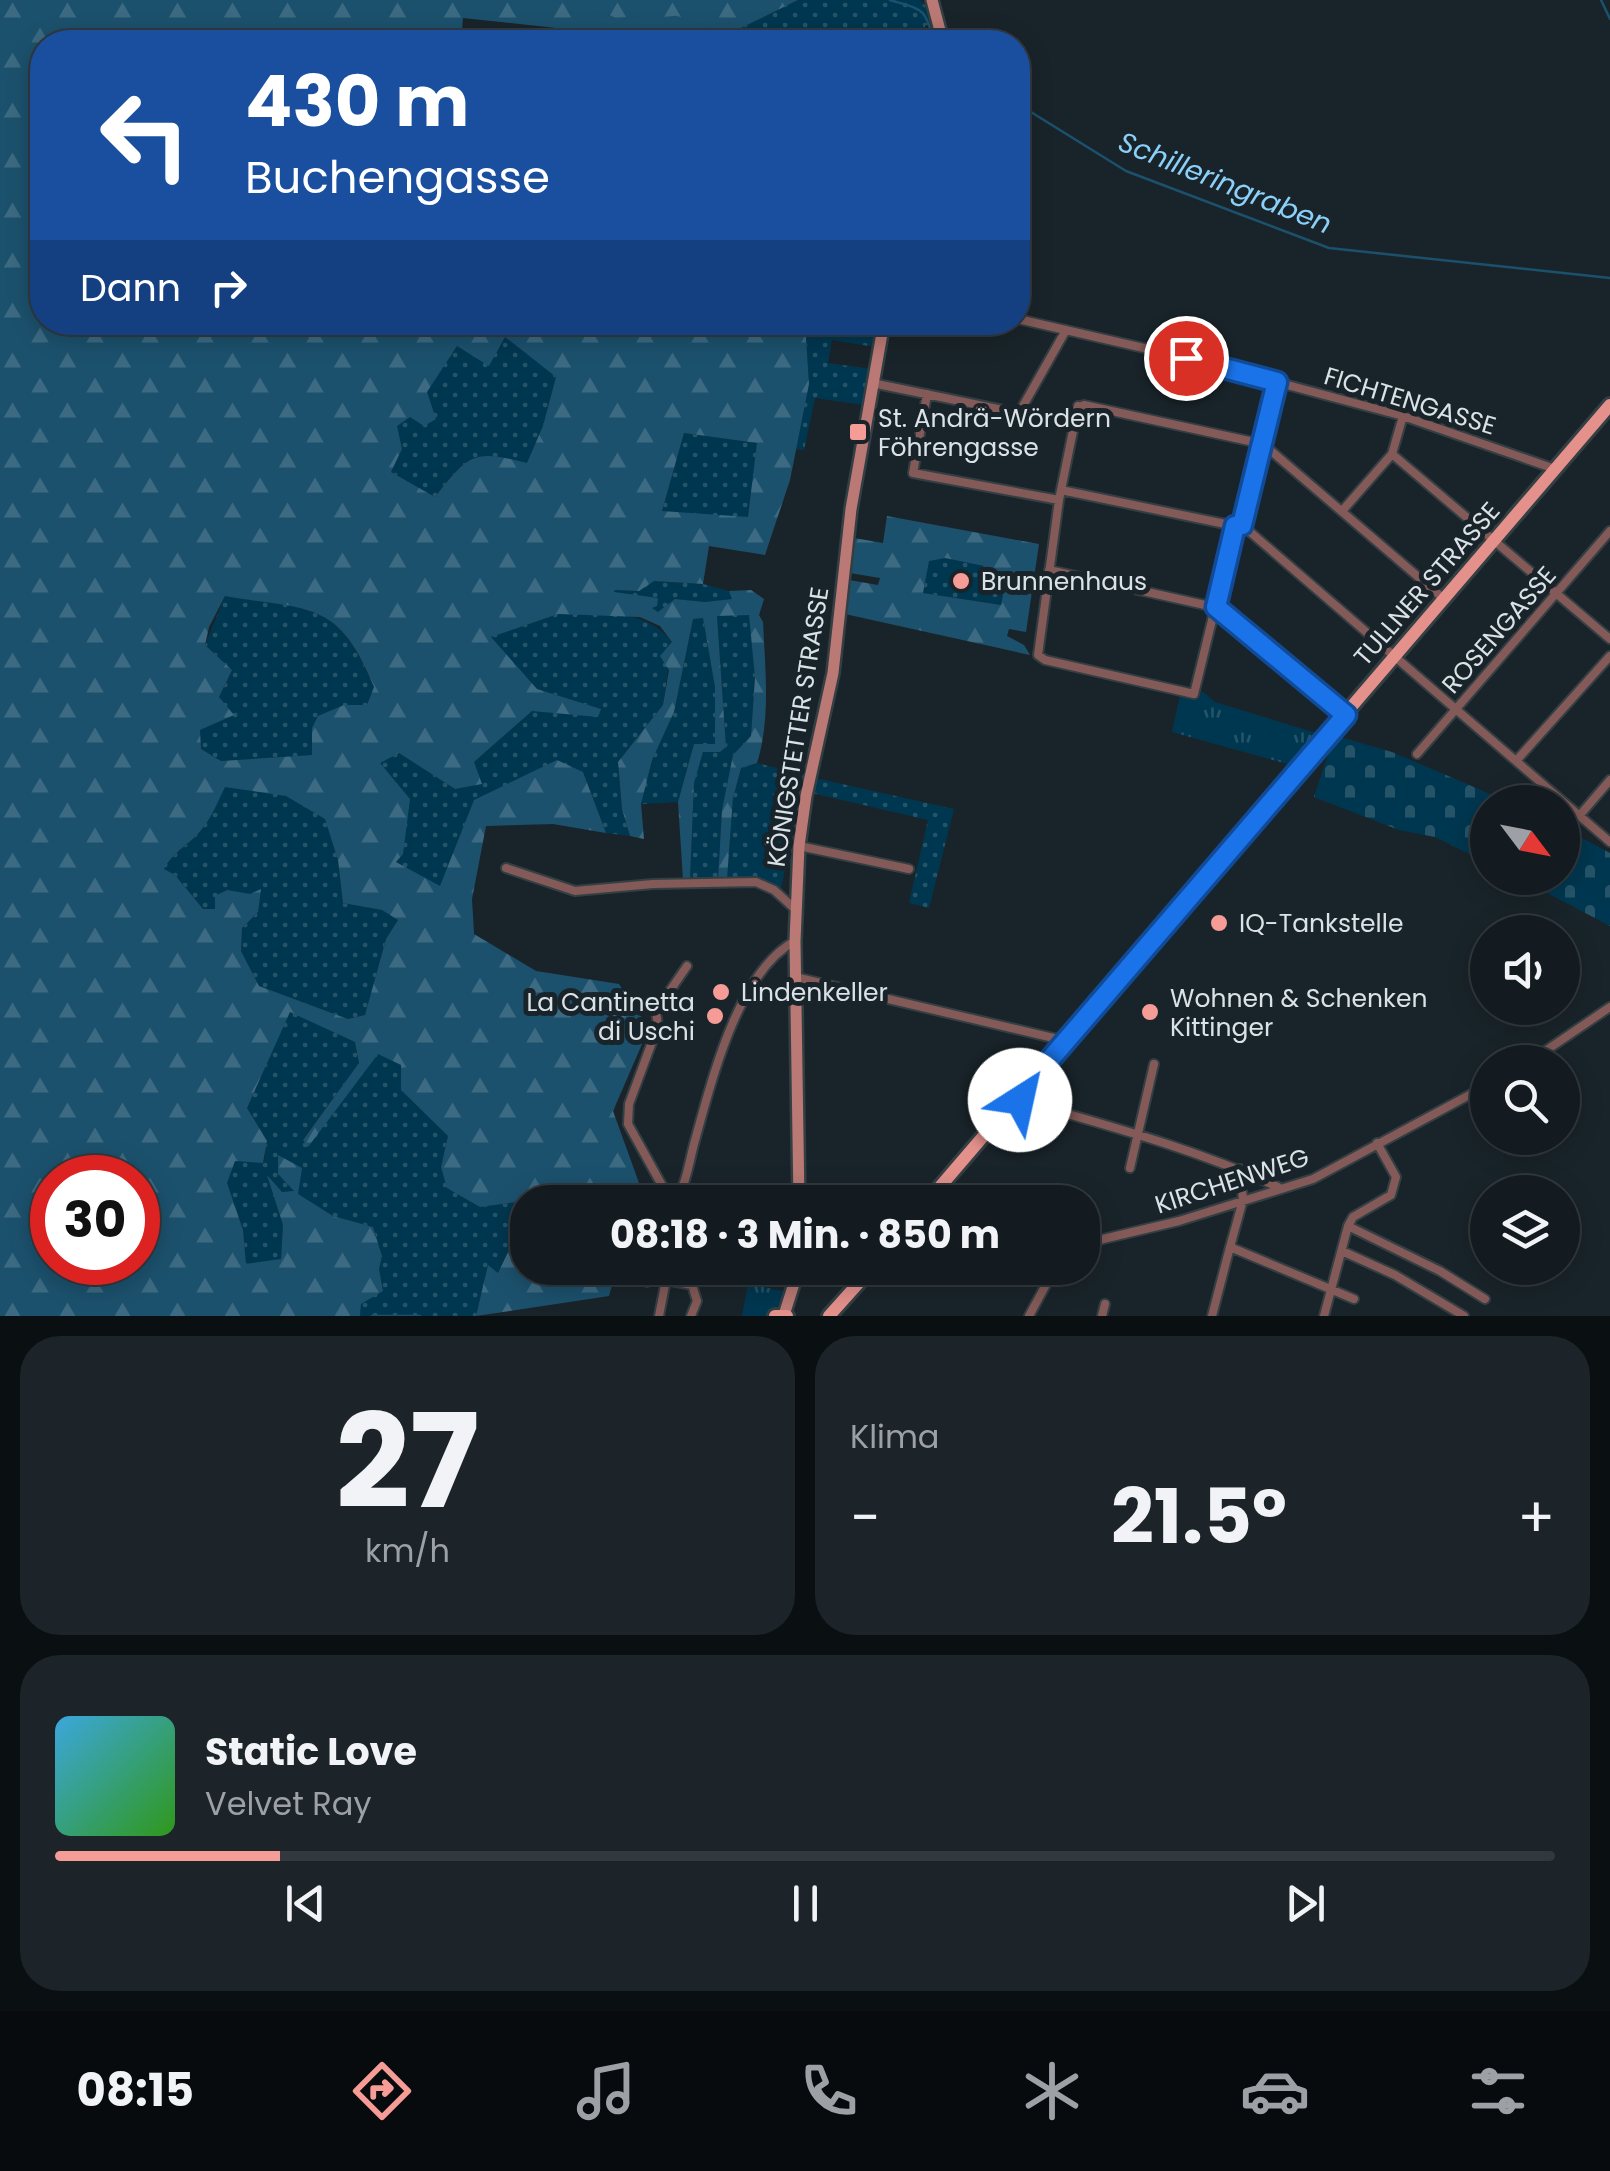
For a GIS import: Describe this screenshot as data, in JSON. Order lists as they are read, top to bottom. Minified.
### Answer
{"streets":{"main road":["TULLNER STRASSE","KÖNIGSTETTER STRASSE"],"street":["FICHTENGASSE","ROSENGASSE","KIRCHENWEG"]},"crossings":[["FICHTENGASSE","TULLNER STRASSE"]],"water":["Schilleringraben"],"places":{"transit":["St. Andrä-Wördern Föhrengasse"],"other":["Brunnenhaus","IQ-Tankstelle","Lindenkeller","Wohnen & Schenken Kittinger","La Cantinetta di Uschi"]},"north":"bottom right","page":{"turn":["430 m","Buchengasse"],"then":"Dann","limit":"30","trip":"08:18 · 3 Min. · 850 m","tile":[["27","km/h"],"Klima"],"heat":["−","21.5°","+"],"song":["Static Love","Velvet Ray"],"tabs":"08:15"}}
